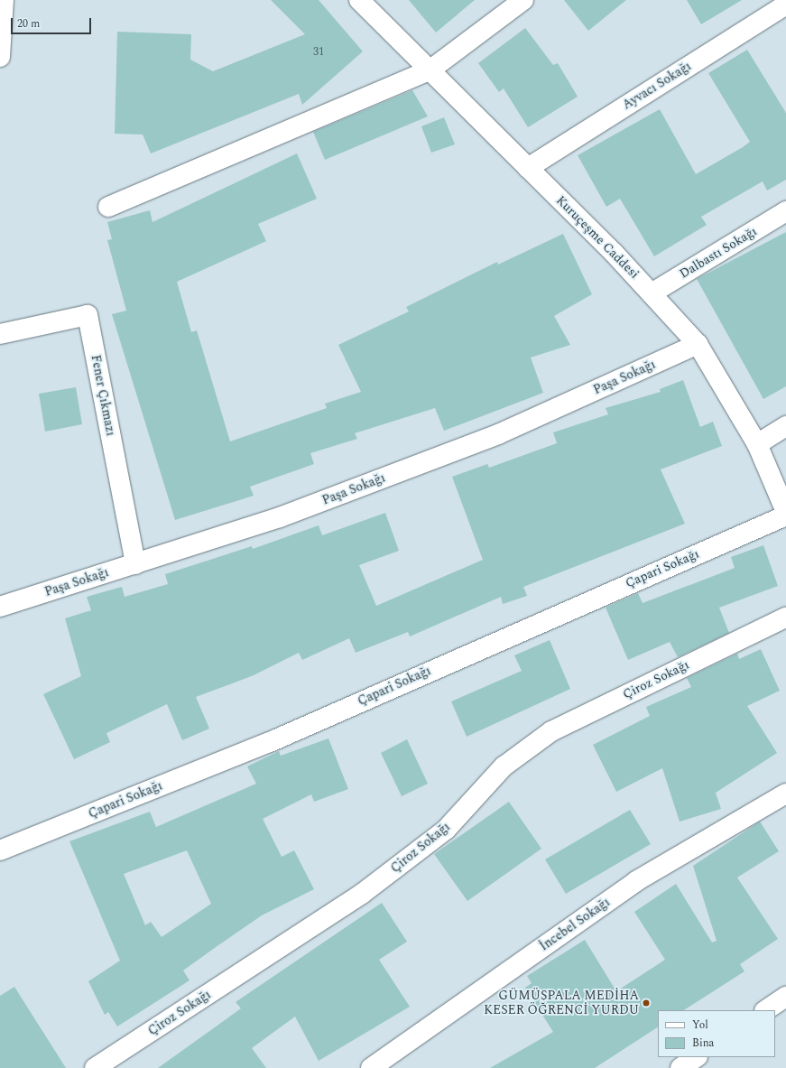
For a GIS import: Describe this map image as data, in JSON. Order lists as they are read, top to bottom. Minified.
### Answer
{"streets":{"street":["Ayvacı Sokağı","Kuruçeşme Caddesi","Dalbastı Sokağı","Paşa Sokağı","Fener Çıkmazı","Çapari Sokağı","Çiroz Sokağı","İncebel Sokağı"]},"crossings":[["Ayvacı Sokağı","Kuruçeşme Caddesi"],["Kuruçeşme Caddesi","Dalbastı Sokağı"],["Kuruçeşme Caddesi","Paşa Sokağı"],["Paşa Sokağı","Fener Çıkmazı"]],"places":["GÜMÜŞPALA MEDİHA KESER ÖĞRENCİ YURDU"],"house_numbers":["31"],"legend":["Yol","Bina"],"scale_bar":"20 m"}
